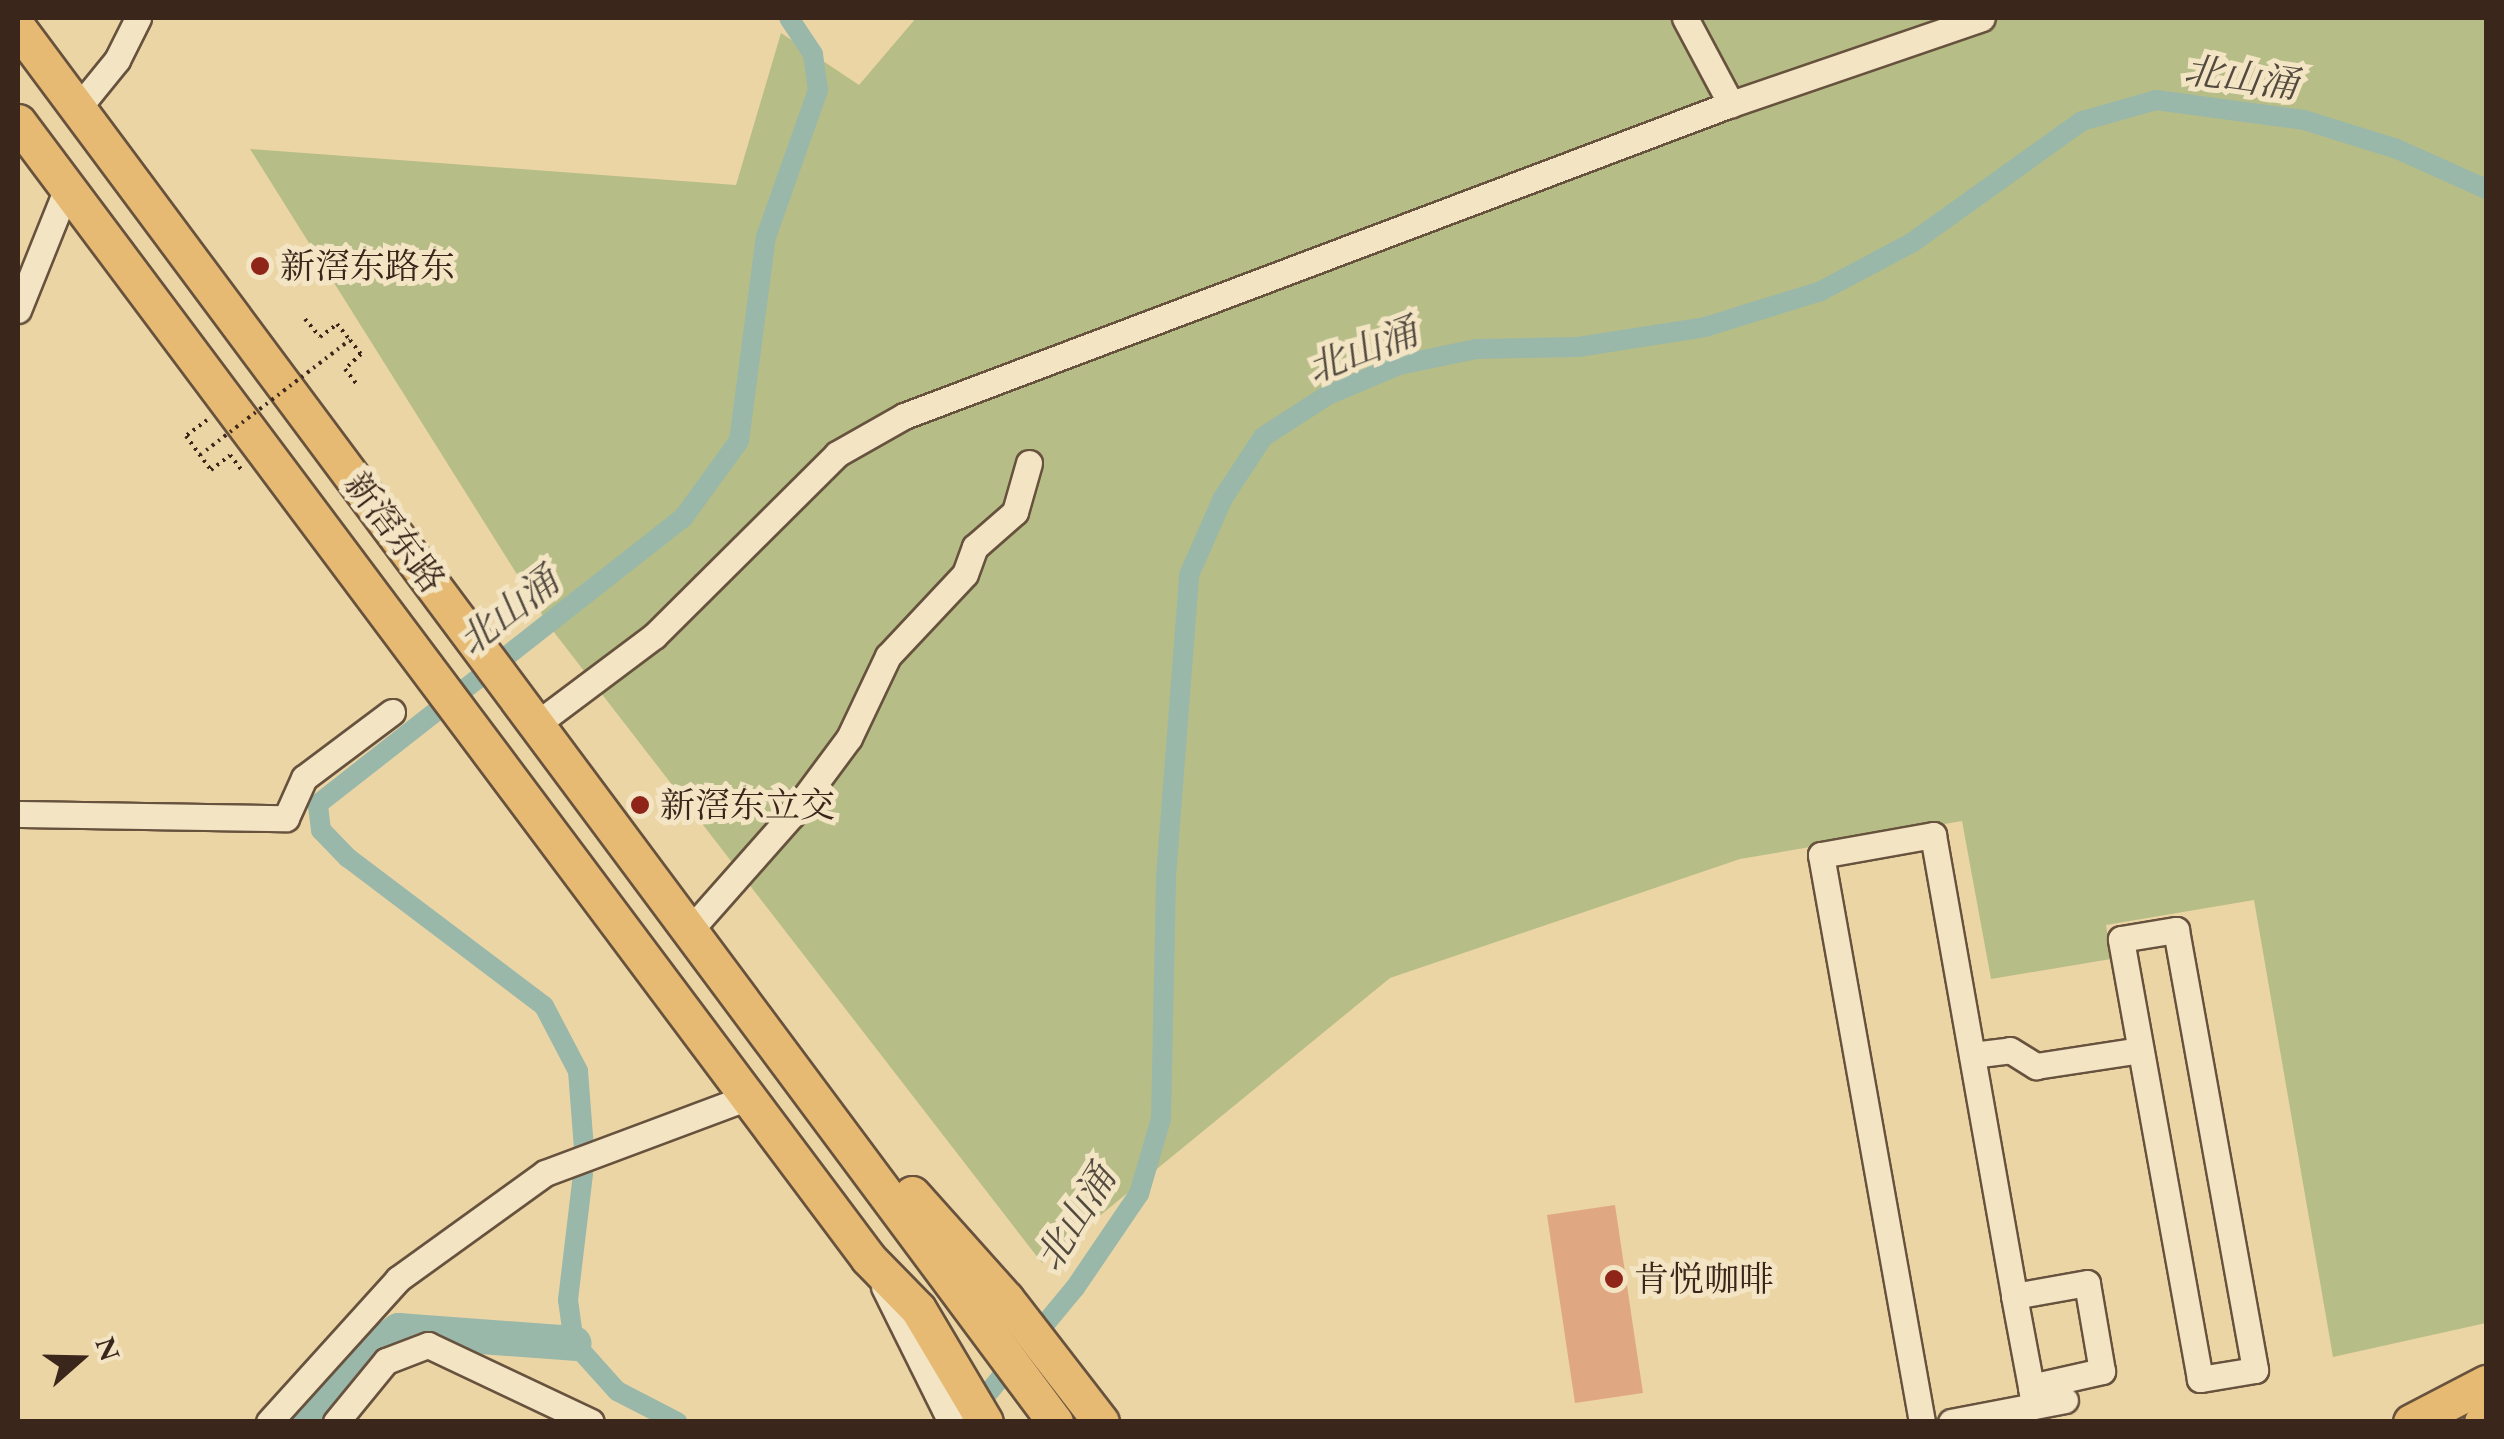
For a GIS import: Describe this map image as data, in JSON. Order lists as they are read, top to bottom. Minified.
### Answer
{"streets":{"highway":["新滘东路"]},"water":["北山涌"],"places":["新滘东路东","新滘东立交","肯悦咖啡"],"north":"right"}
